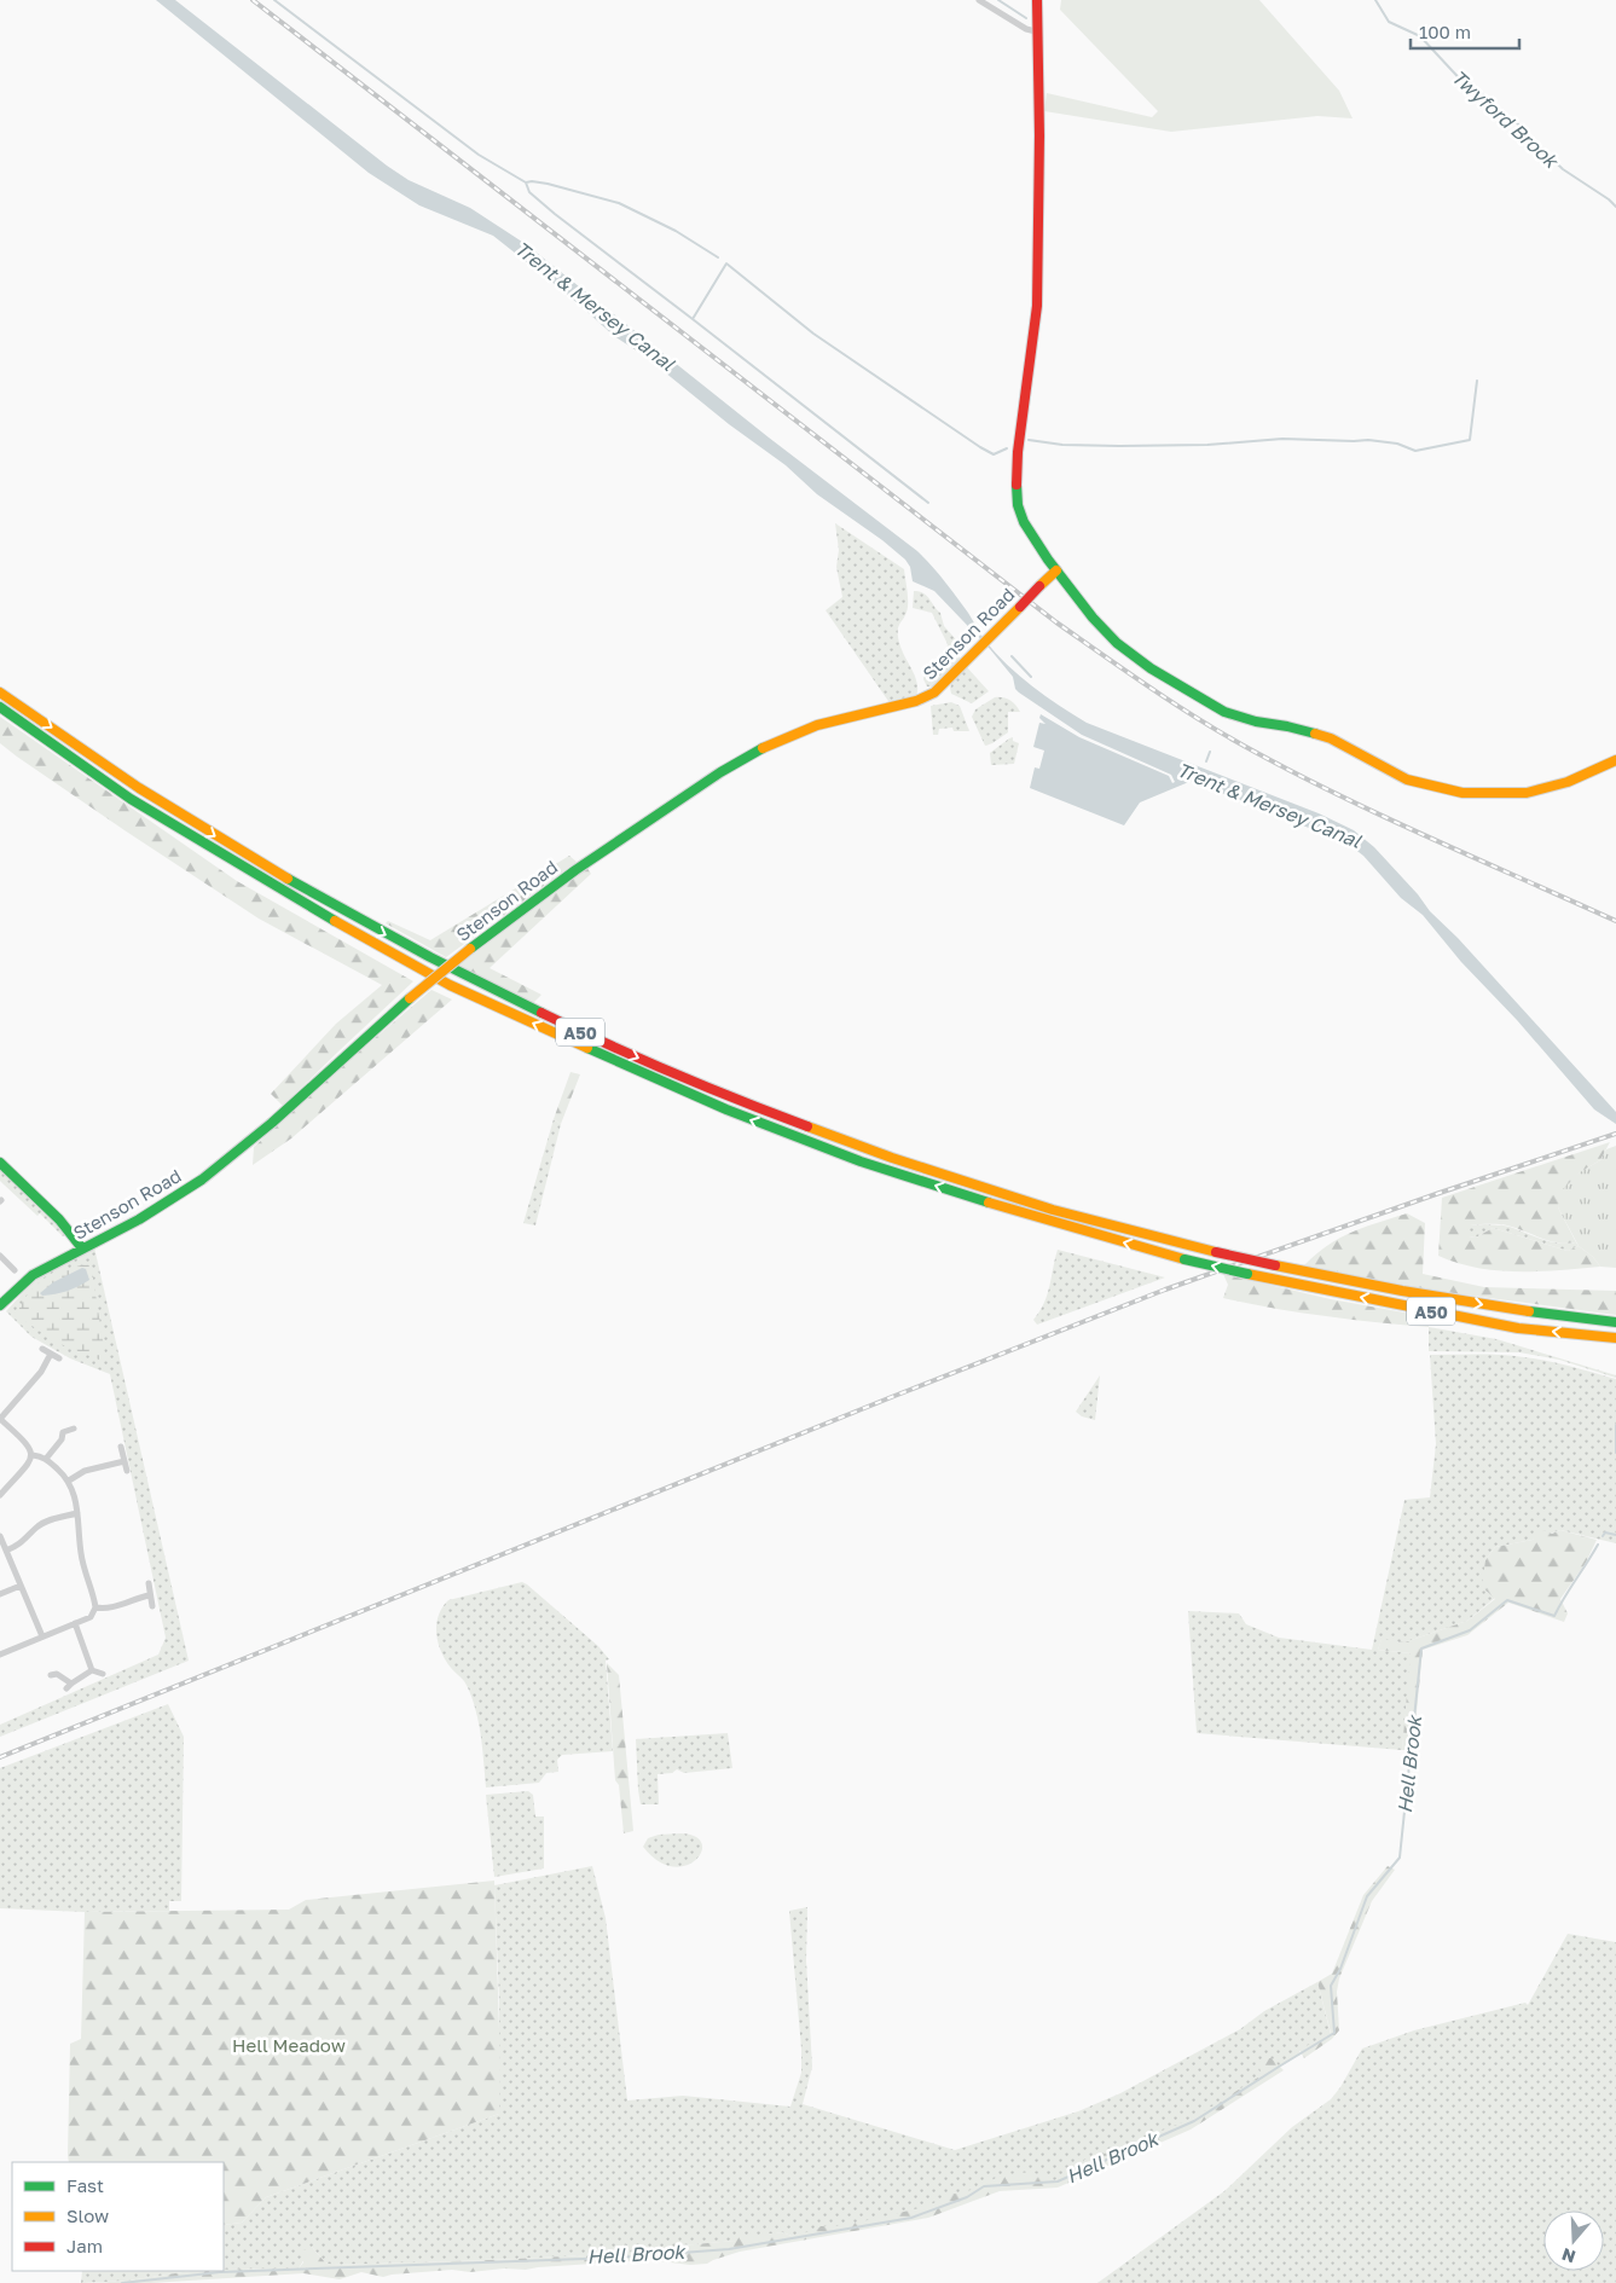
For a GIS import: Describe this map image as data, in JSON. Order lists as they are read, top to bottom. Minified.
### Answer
{"streets":{"main road":["Stenson Road","A50"]},"water":["Twyford Brook","Trent & Mersey Canal","Hell Brook"],"parks":["Hell Meadow"],"legend":["Fast","Slow","Jam"],"scale_bar":"100 m","north":"bottom"}
